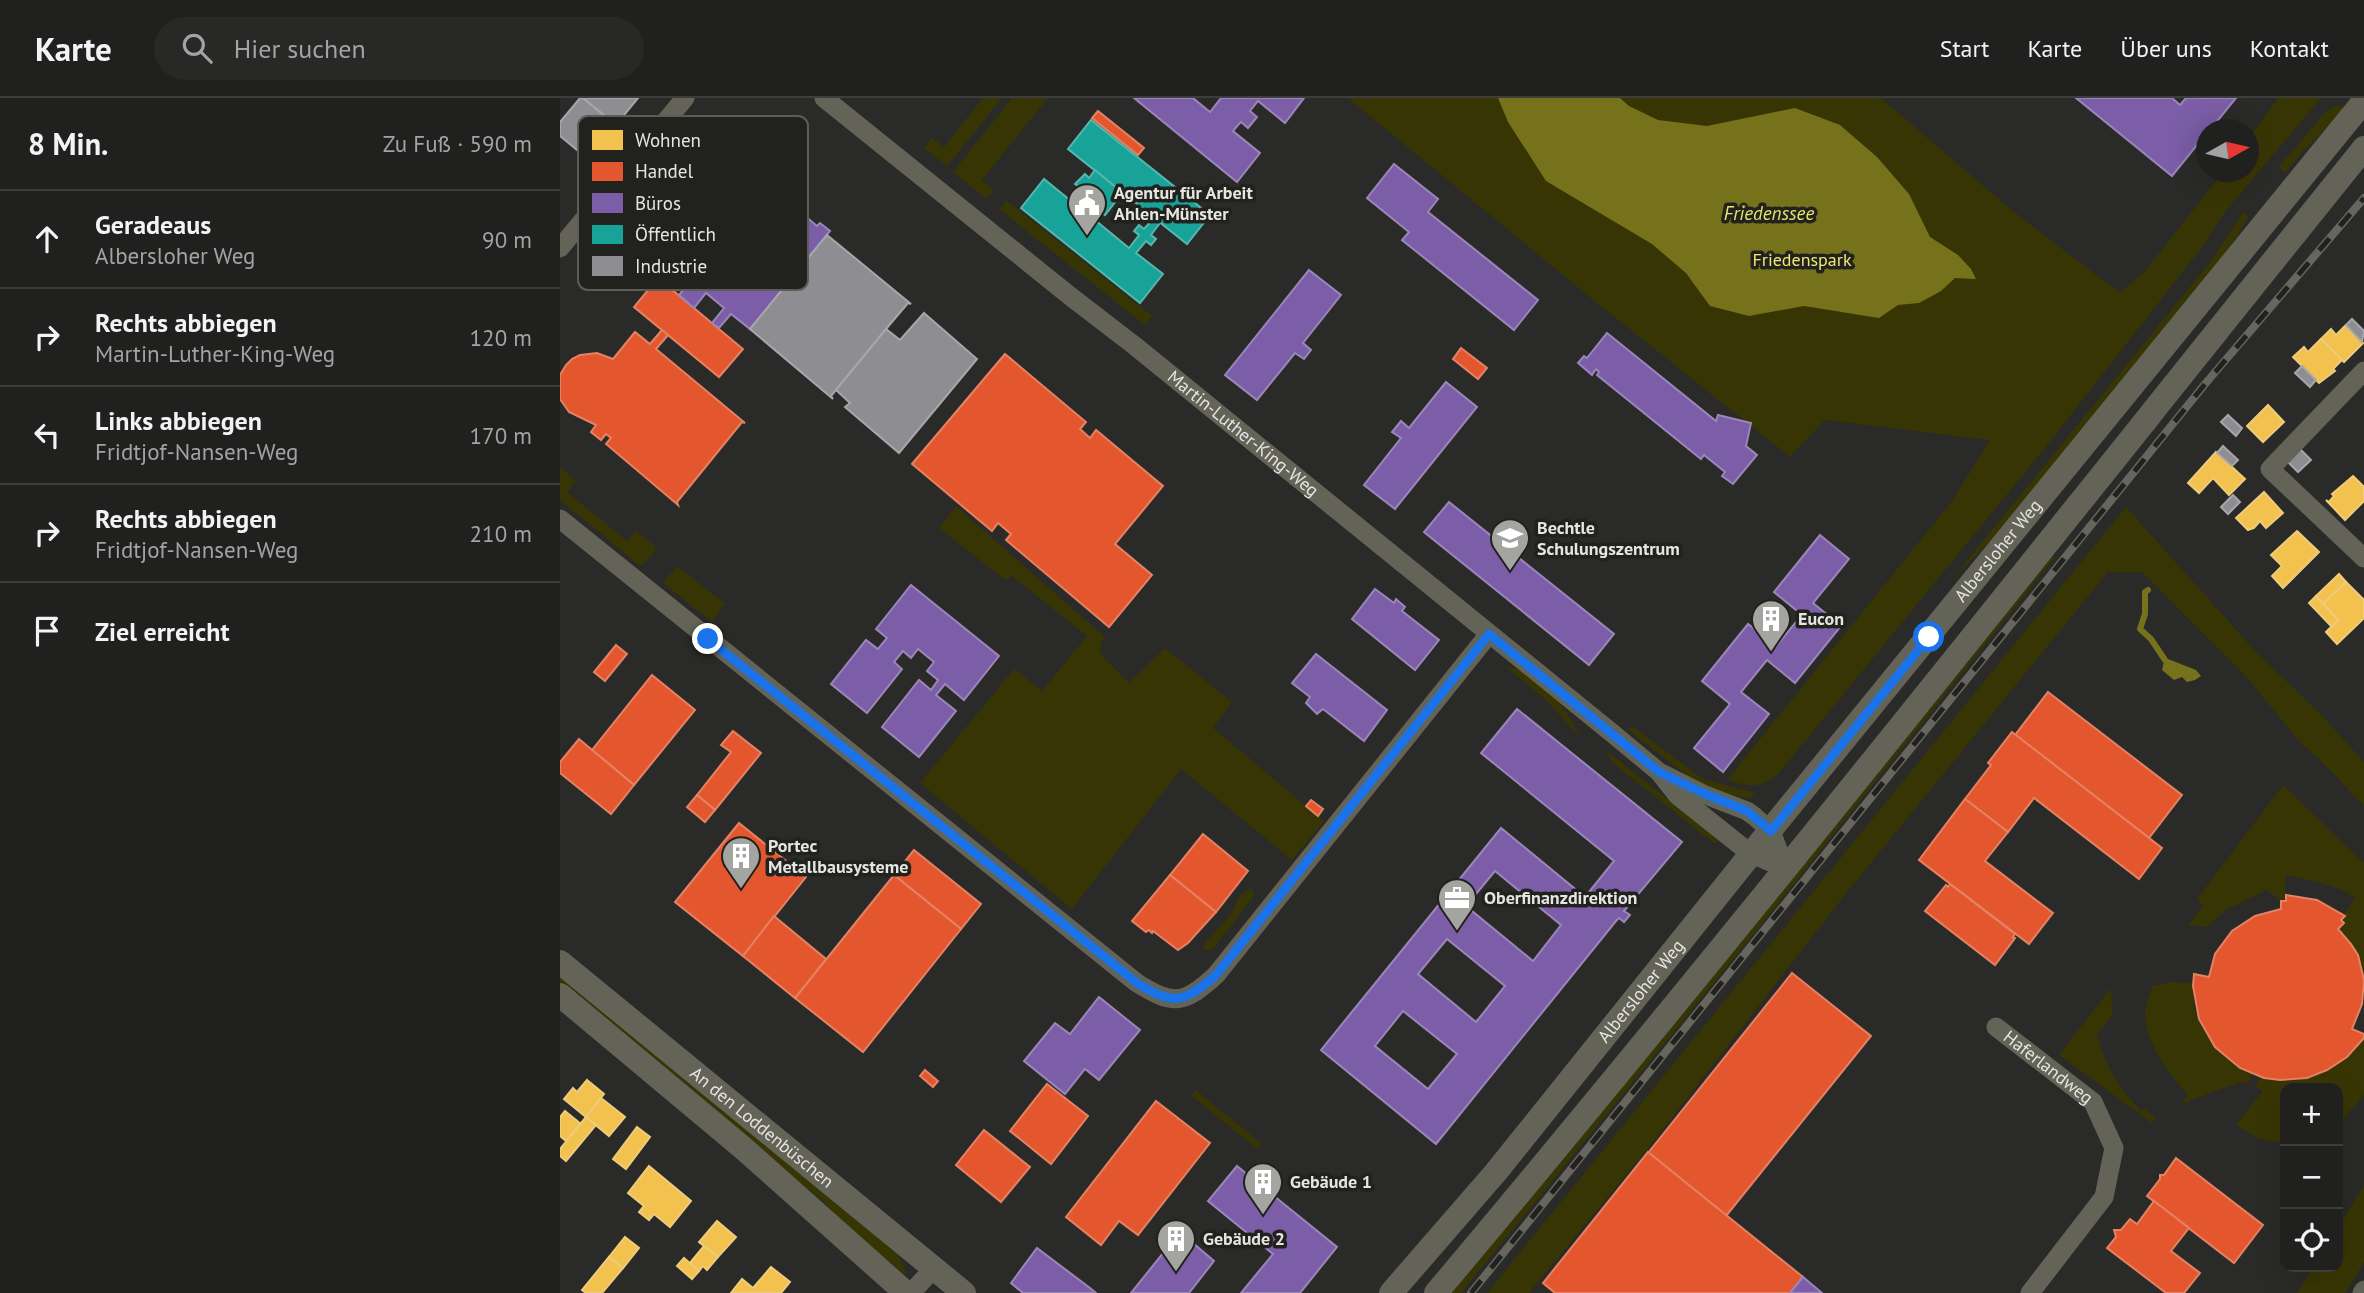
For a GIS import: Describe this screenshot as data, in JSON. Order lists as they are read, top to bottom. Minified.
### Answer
{"streets":{"main road":["Albersloher Weg","An den Loddenbüschen"],"street":["Martin-Luther-King-Weg","Haferlandweg"]},"crossings":[["Martin-Luther-King-Weg","Albersloher Weg"]],"water":["Friedenssee"],"parks":["Friedenspark"],"places":{"public building":["Agentur für Arbeit Ahlen-Münster"],"school or university":["Bechtle Schulungszentrum"],"building":["Eucon","Portec Metallbausysteme","Gebäude 1","Gebäude 2"],"office":["Oberfinanzdirektion"]},"legend":["Wohnen","Handel","Büros","Öffentlich","Industrie"],"north":"right","page":{"header":"Karte","search":"Hier suchen","nav":["Start","Karte","Über uns","Kontakt"],"heading":["8 Min.","Zu Fuß · 590 m"],"list":[["Geradeaus","Albersloher Weg","90 m"],["Rechts abbiegen","Martin-Luther-King-Weg","120 m"],["Links abbiegen","Fridtjof-Nansen-Weg","170 m"],["Rechts abbiegen","Fridtjof-Nansen-Weg","210 m"],"Ziel erreicht"],"map_buttons":["+","−"]}}
